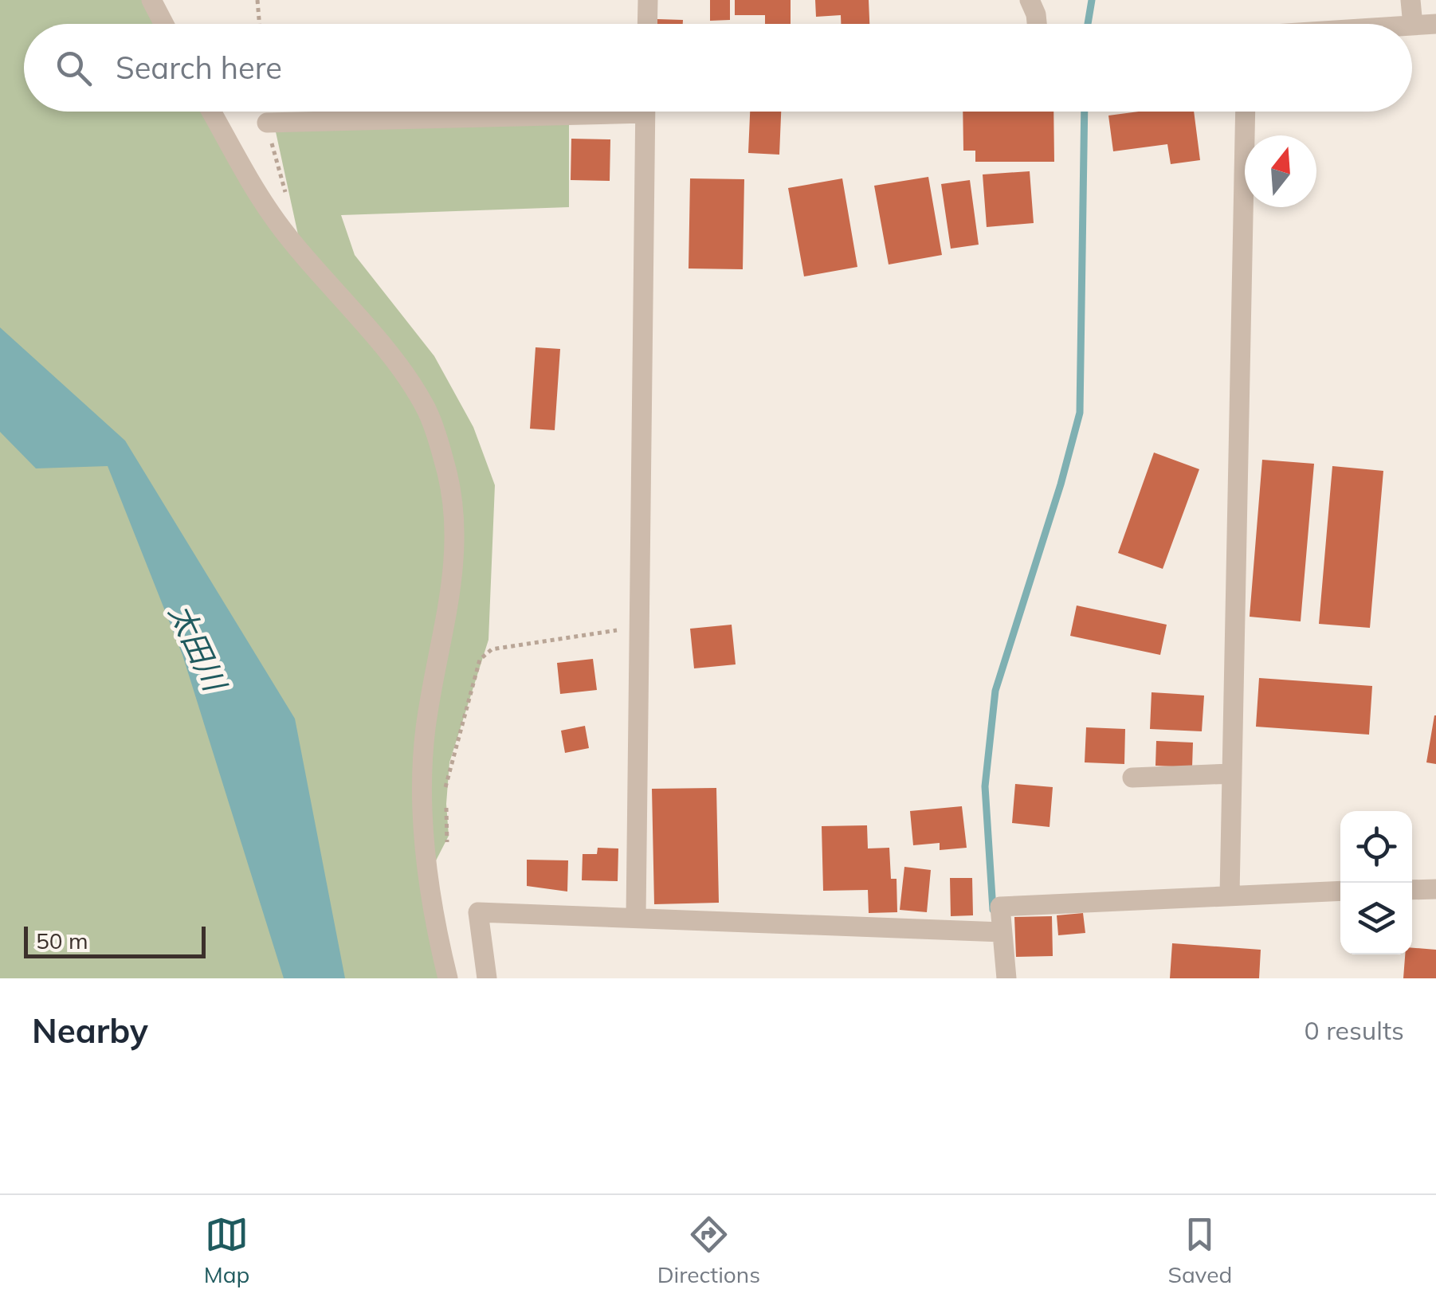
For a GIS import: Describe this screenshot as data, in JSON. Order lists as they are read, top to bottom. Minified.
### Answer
{"water":["太田川"],"scale_bar":"50 m","north":"top","page":{"search":"Search here","scale":"50 m","heading":["Nearby","0 results"],"nav":["Map","Directions","Saved"]}}
